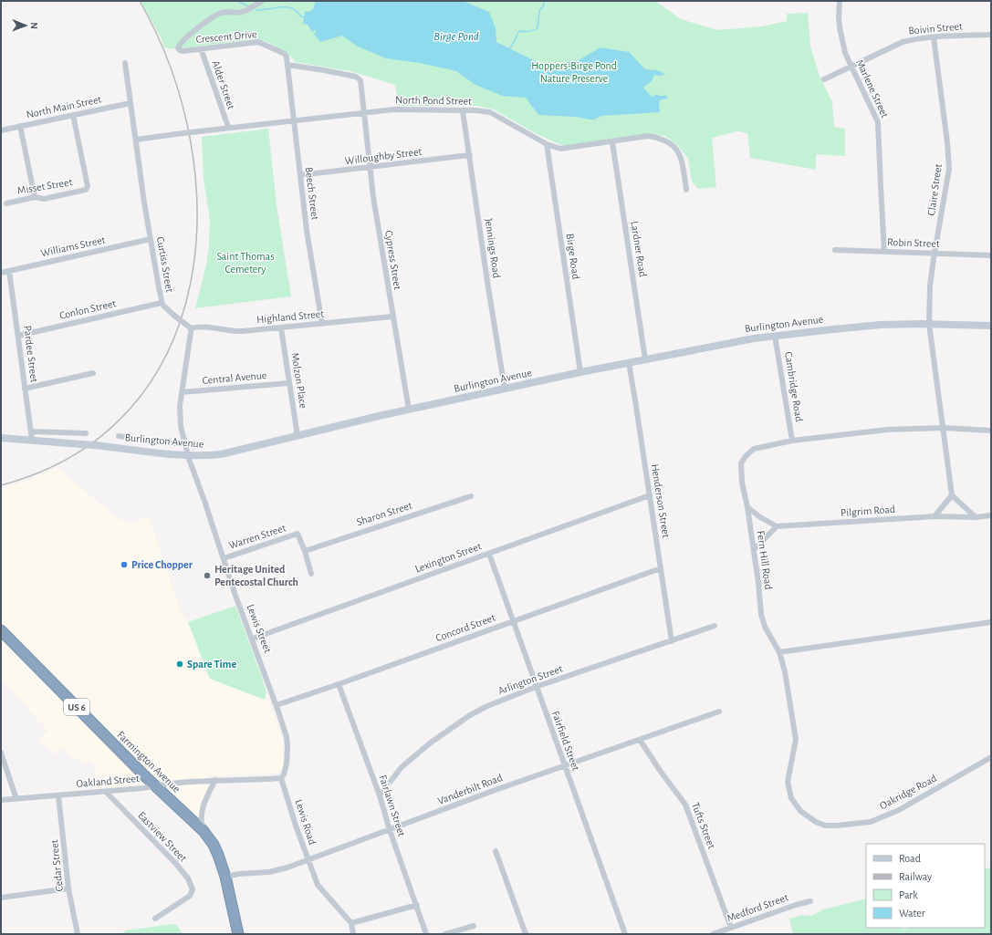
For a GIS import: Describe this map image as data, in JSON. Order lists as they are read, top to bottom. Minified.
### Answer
{"streets":{"highway":["US 6","Farmington Avenue"],"main road":["Burlington Avenue"],"street":["Boivin Street","Crescent Drive","Alder Street","Marlene Street","North Pond Street","North Main Street","Willoughby Street","Misset Street","Claire Street","Beech Street","Robin Street","Williams Street","Jennings Road","Lardner Road","Birge Road","Cypress Street","Curtiss Street","Conlon Street","Highland Street","Pardee Street","Central Avenue","Molzon Place","Cambridge Road","Henderson Street","Pilgrim Road","Sharon Street","Warren Street","Lexington Street","Fern Hill Road","Concord Street","Lewis Street","Arlington Street","Fairfield Street","Oakland Street","Vanderbilt Road","Oakridge Road","Fairlawn Street","Lewis Road","Tufts Street","Eastview Street","Cedar Street","Medford Street"]},"crossings":[["Boivin Street","Marlene Street"],["Boivin Street","Claire Street"],["Crescent Drive","Alder Street"],["Crescent Drive","Beech Street"],["Crescent Drive","Cypress Street"],["Alder Street","North Pond Street"],["Marlene Street","Robin Street"],["North Pond Street","Beech Street"],["North Pond Street","Jennings Road"],["North Pond Street","Lardner Road"],["North Pond Street","Birge Road"],["North Pond Street","Cypress Street"],["North Pond Street","Curtiss Street"],["North Main Street","Misset Street"],["North Main Street","Curtiss Street"],["Willoughby Street","Beech Street"],["Willoughby Street","Jennings Road"],["Willoughby Street","Cypress Street"],["Claire Street","Robin Street"],["Claire Street","Burlington Avenue"],["Beech Street","Cypress Street"],["Beech Street","Highland Street"],["Williams Street","Curtiss Street"],["Williams Street","Pardee Street"],["Jennings Road","Burlington Avenue"],["Lardner Road","Burlington Avenue"],["Birge Road","Burlington Avenue"],["Cypress Street","Highland Street"],["Cypress Street","Burlington Avenue"],["Curtiss Street","Conlon Street"],["Curtiss Street","Highland Street"],["Conlon Street","Pardee Street"],["Highland Street","Molzon Place"],["Burlington Avenue","Pardee Street"],["Burlington Avenue","Molzon Place"],["Burlington Avenue","Cambridge Road"],["Burlington Avenue","Henderson Street"],["Burlington Avenue","Lewis Street"],["Central Avenue","Molzon Place"],["Cambridge Road","Fern Hill Road"],["Henderson Street","Lexington Street"],["Henderson Street","Concord Street"],["Henderson Street","Arlington Street"],["Sharon Street","Warren Street"],["Warren Street","Lewis Street"],["Lexington Street","Lewis Street"],["Lexington Street","Fairfield Street"],["Fern Hill Road","Oakridge Road"],["Concord Street","Lewis Street"],["Concord Street","Fairfield Street"],["Concord Street","Fairlawn Street"],["Arlington Street","Fairfield Street"],["Arlington Street","Fairlawn Street"],["Fairfield Street","Vanderbilt Road"],["Farmington Avenue","Oakland Street"],["Farmington Avenue","Vanderbilt Road"],["Oakland Street","Lewis Road"],["Oakland Street","Eastview Street"],["Oakland Street","Cedar Street"],["Vanderbilt Road","Fairlawn Street"],["Vanderbilt Road","Lewis Road"],["Vanderbilt Road","Tufts Street"],["Tufts Street","Medford Street"]],"water":["Birge Pond"],"parks":["Hoppers-Birge Pond Nature Preserve","Saint Thomas Cemetery"],"places":["Price Chopper","Heritage United Pentecostal Church","Spare Time"],"legend":["Road","Railway","Park","Water"],"north":"right"}
